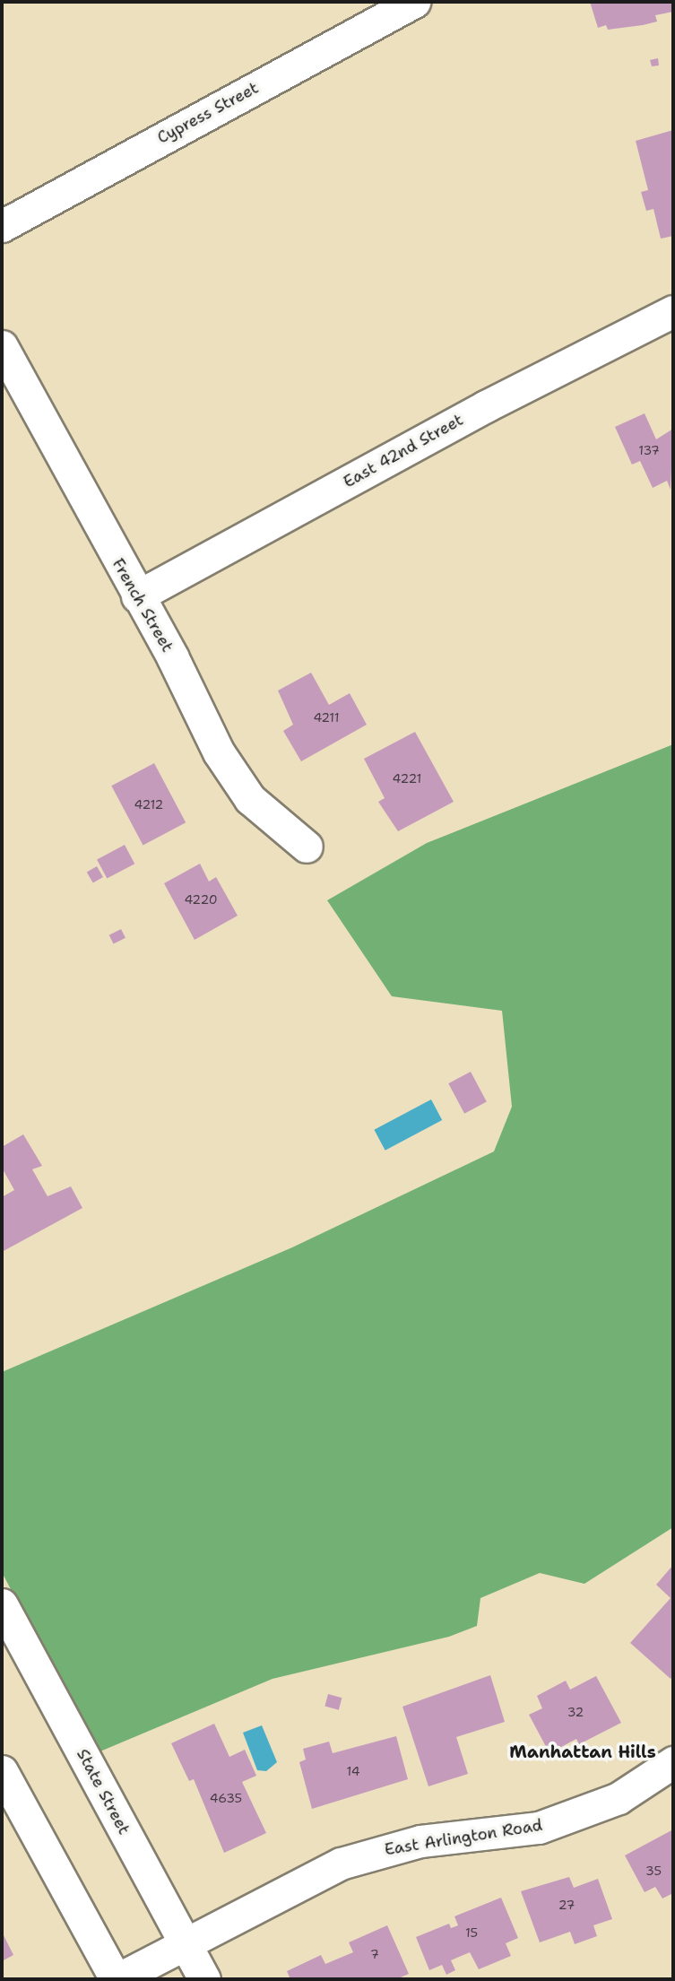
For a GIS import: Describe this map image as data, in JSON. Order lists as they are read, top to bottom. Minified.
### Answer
{"streets":{"street":["Cypress Street","East 42nd Street","French Street","State Street","East Arlington Road"]},"crossings":[["East 42nd Street","French Street"],["State Street","East Arlington Road"]],"districts":["Manhattan Hills"],"house_numbers":["137","4211","4221","4212","4220","32","14","4635","35","27","15","7"]}
